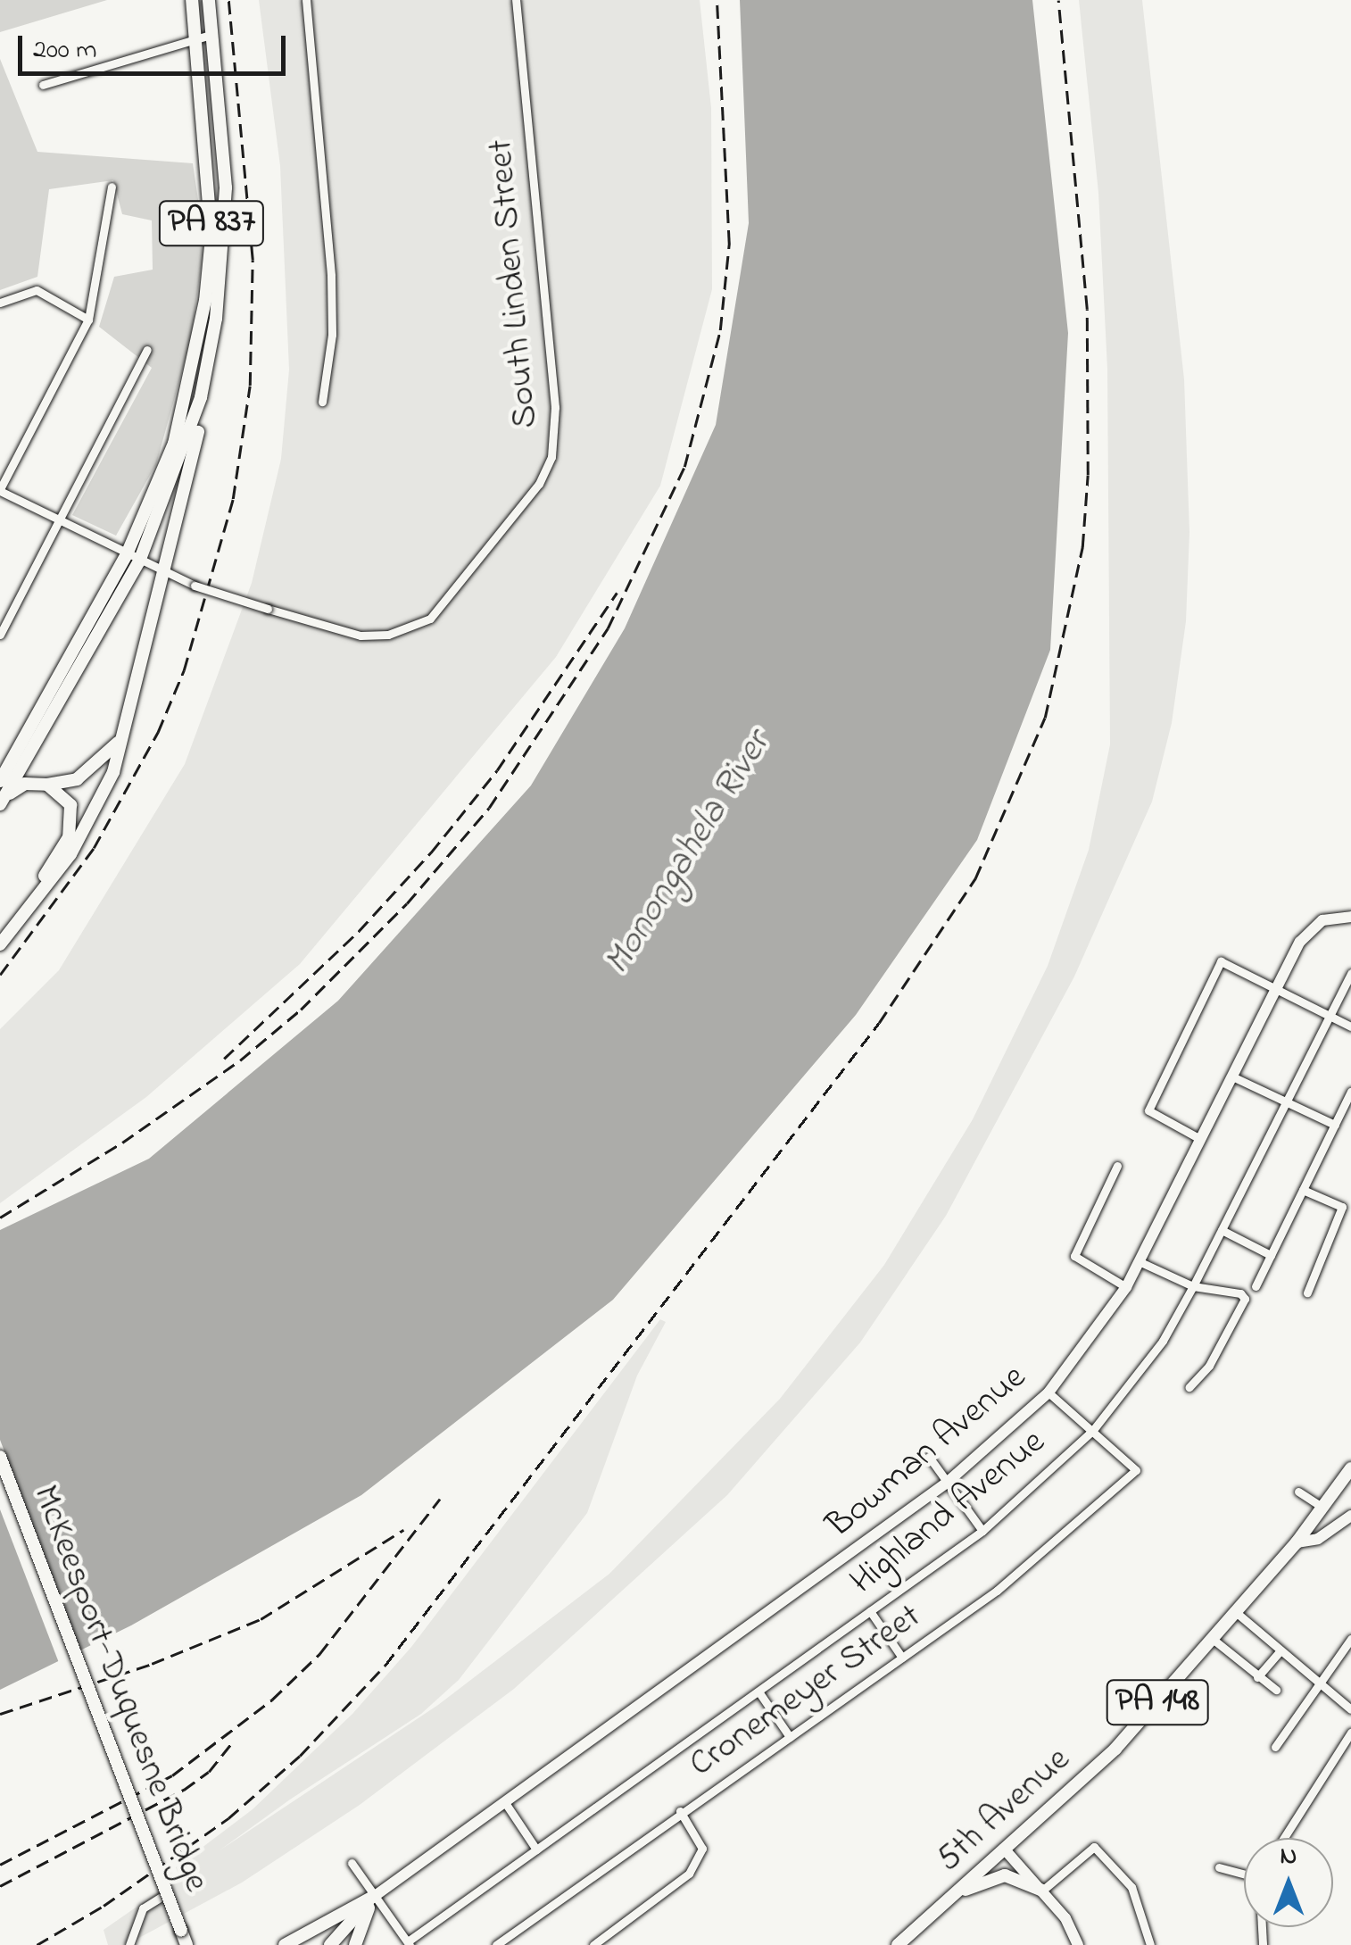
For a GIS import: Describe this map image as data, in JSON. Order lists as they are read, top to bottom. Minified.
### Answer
{"streets":{"main road":["PA 837","Bowman Avenue","McKeesport-Duquesne Bridge","PA 148","5th Avenue"],"street":["South Linden Street","Highland Avenue","Cronemeyer Street"]},"crossings":[["PA 837","South Linden Street"],["Highland Avenue","Cronemeyer Street"]],"water":["Monongahela River"],"scale_bar":"200 m","north":"top"}
